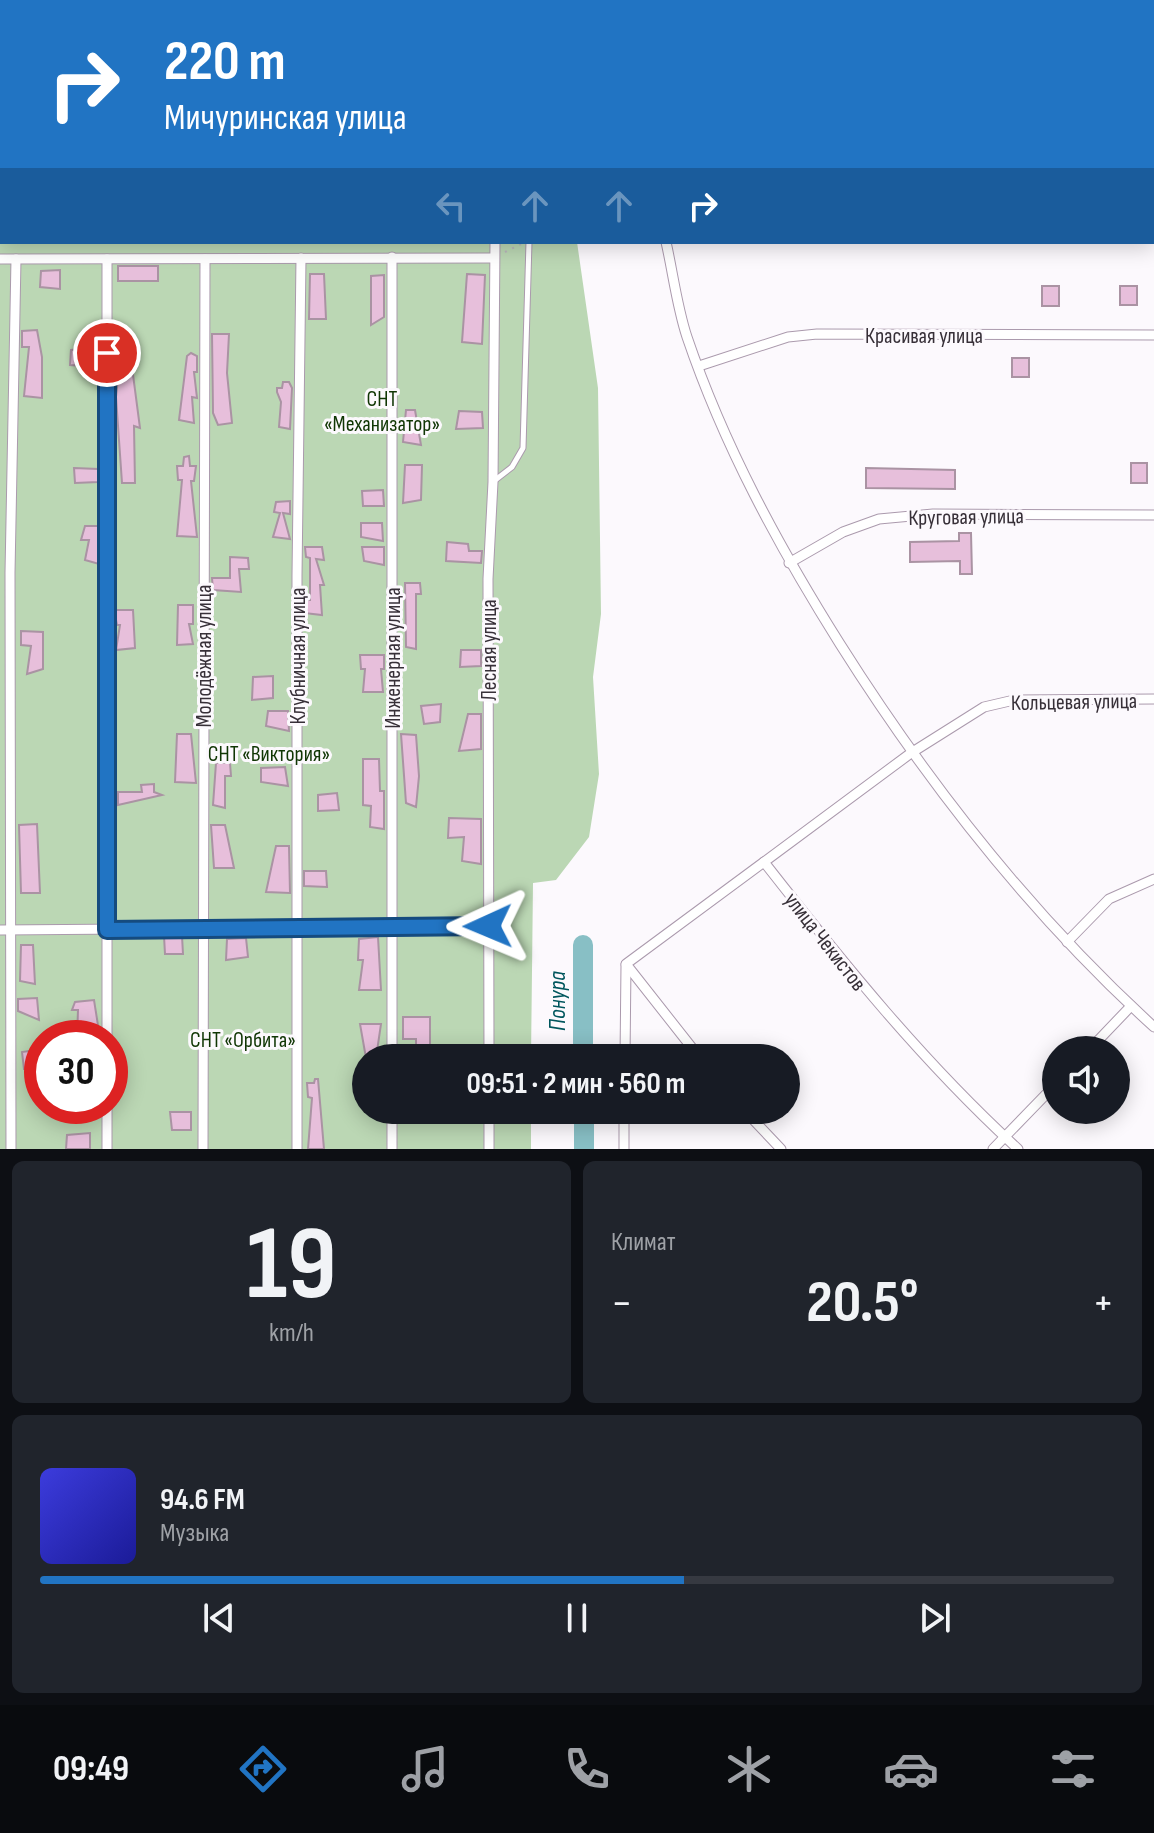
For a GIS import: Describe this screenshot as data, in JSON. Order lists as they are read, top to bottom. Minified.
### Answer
{"streets":{"street":["Красивая улица","Круговая улица","Лесная улица","Молодёжная улица","Клубничная улица","Инженерная улица","Кольцевая улица","улица Чекистов"]},"water":["Понура"],"parks":["СНТ «Механизатор»","СНТ «Виктория»","СНТ «Орбита»"],"page":{"turn":["220 m","Мичуринская улица"],"limit":"30","trip":"09:51 · 2 мин · 560 m","tile":[["19","km/h"],"Климат"],"heat":["−","20.5°","+"],"song":["94.6 FM","Музыка"],"tabs":"09:49"}}
